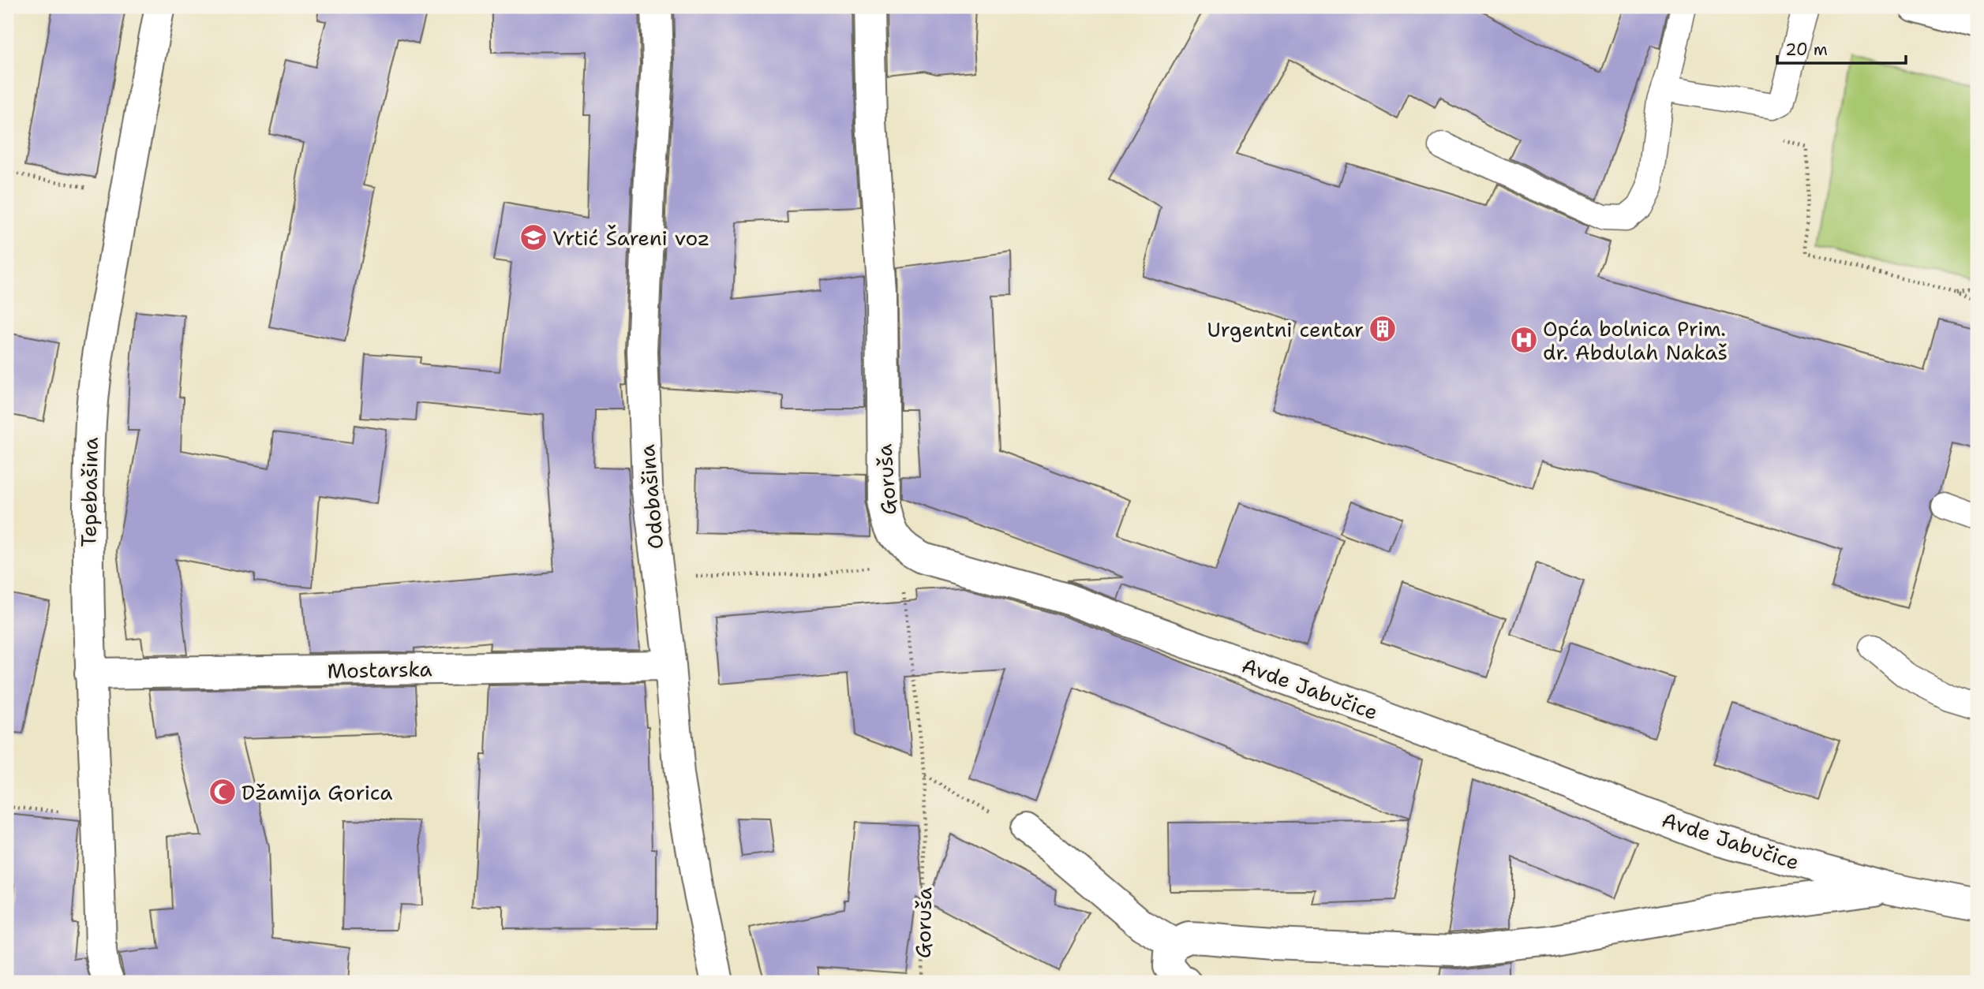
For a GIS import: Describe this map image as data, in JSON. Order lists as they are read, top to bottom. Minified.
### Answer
{"streets":{"street":["Goruša","Tepebašina","Odobašina","Mostarska","Avde Jabučice"]},"crossings":[["Goruša","Avde Jabučice"],["Tepebašina","Mostarska"],["Odobašina","Mostarska"]],"places":{"school or university":["Vrtić Šareni voz"],"building":["Urgentni centar"],"hospital":["Opća bolnica Prim. dr. Abdulah Nakaš"],"mosque":["Džamija Gorica"]},"scale_bar":"20 m"}
